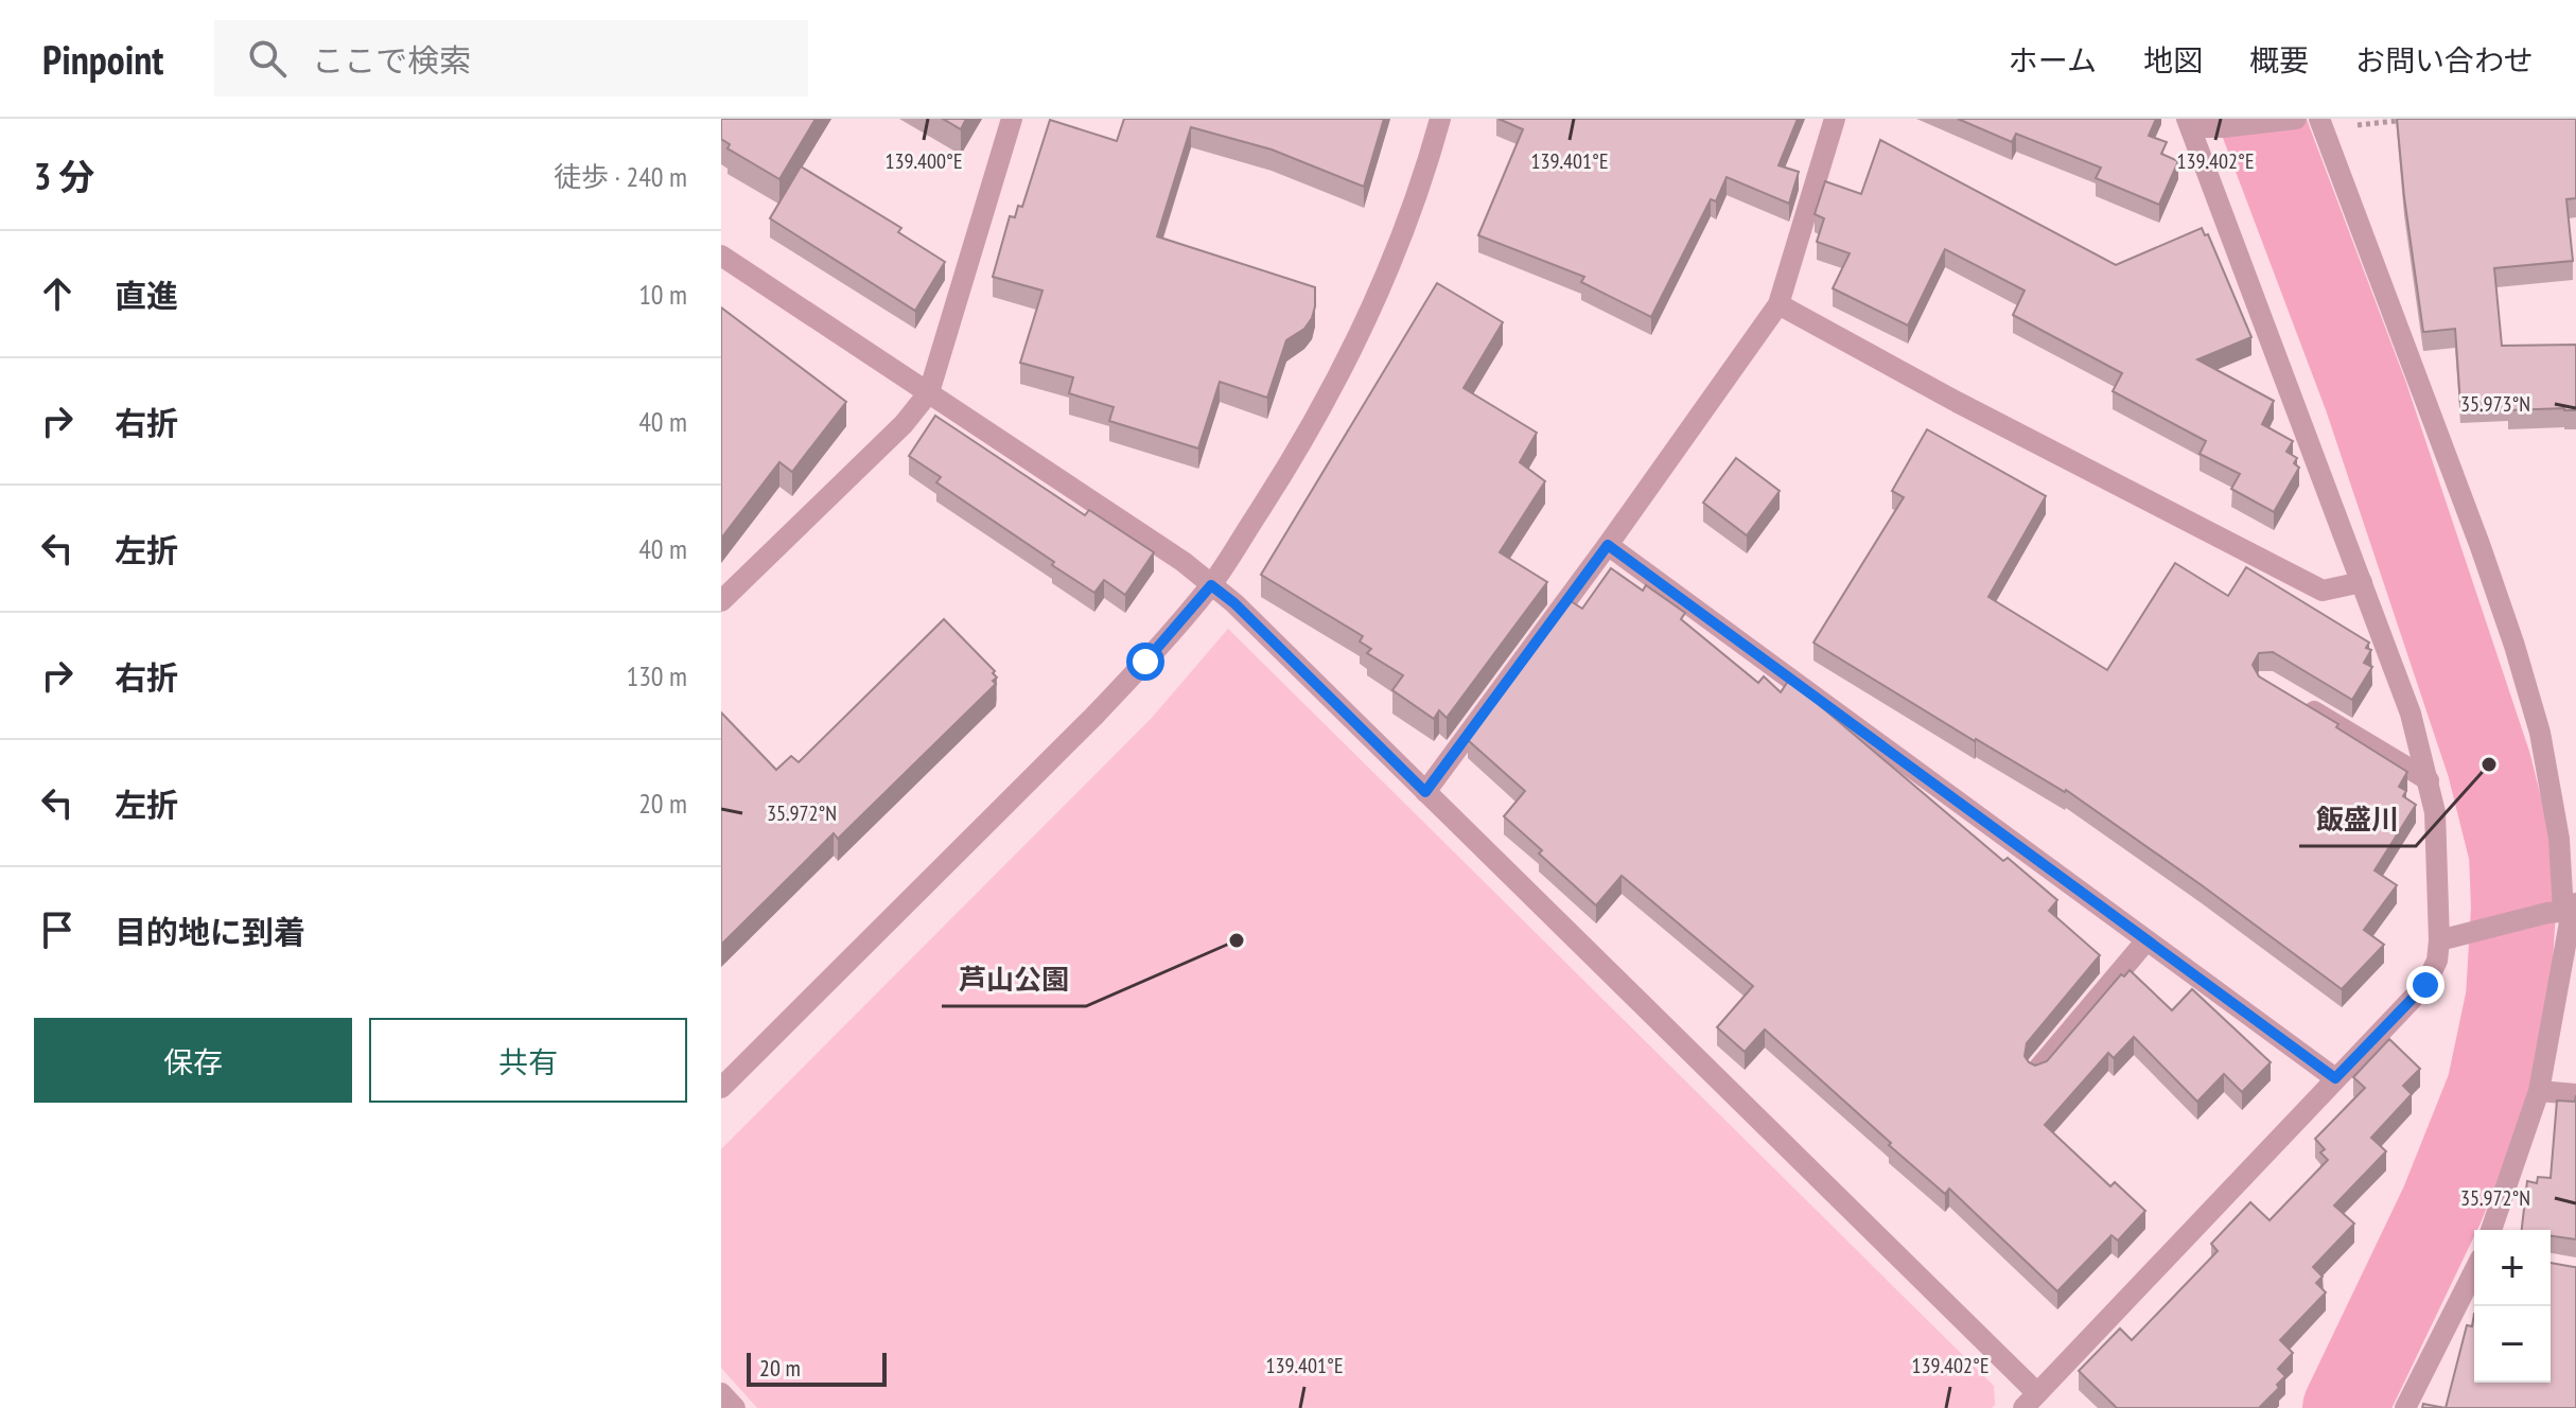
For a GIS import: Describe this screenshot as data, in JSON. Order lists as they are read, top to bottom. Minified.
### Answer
{"places":["飯盛川","芦山公園"],"scale_bar":"20 m","page":{"header":"Pinpoint","search":"ここで検索","nav":["ホーム","地図","概要","お問い合わせ"],"heading":["3 分","徒歩 · 240 m"],"list":[["直進","10 m"],["右折","40 m"],["左折","40 m"],["右折","130 m"],["左折","20 m"],"目的地に到着"],"buttons":["保存","共有"],"map_buttons":["+","−"],"scale":"20 m"},"coordinates":["139.400°E","139.401°E","139.402°E","35.973°N","35.972°N"]}
